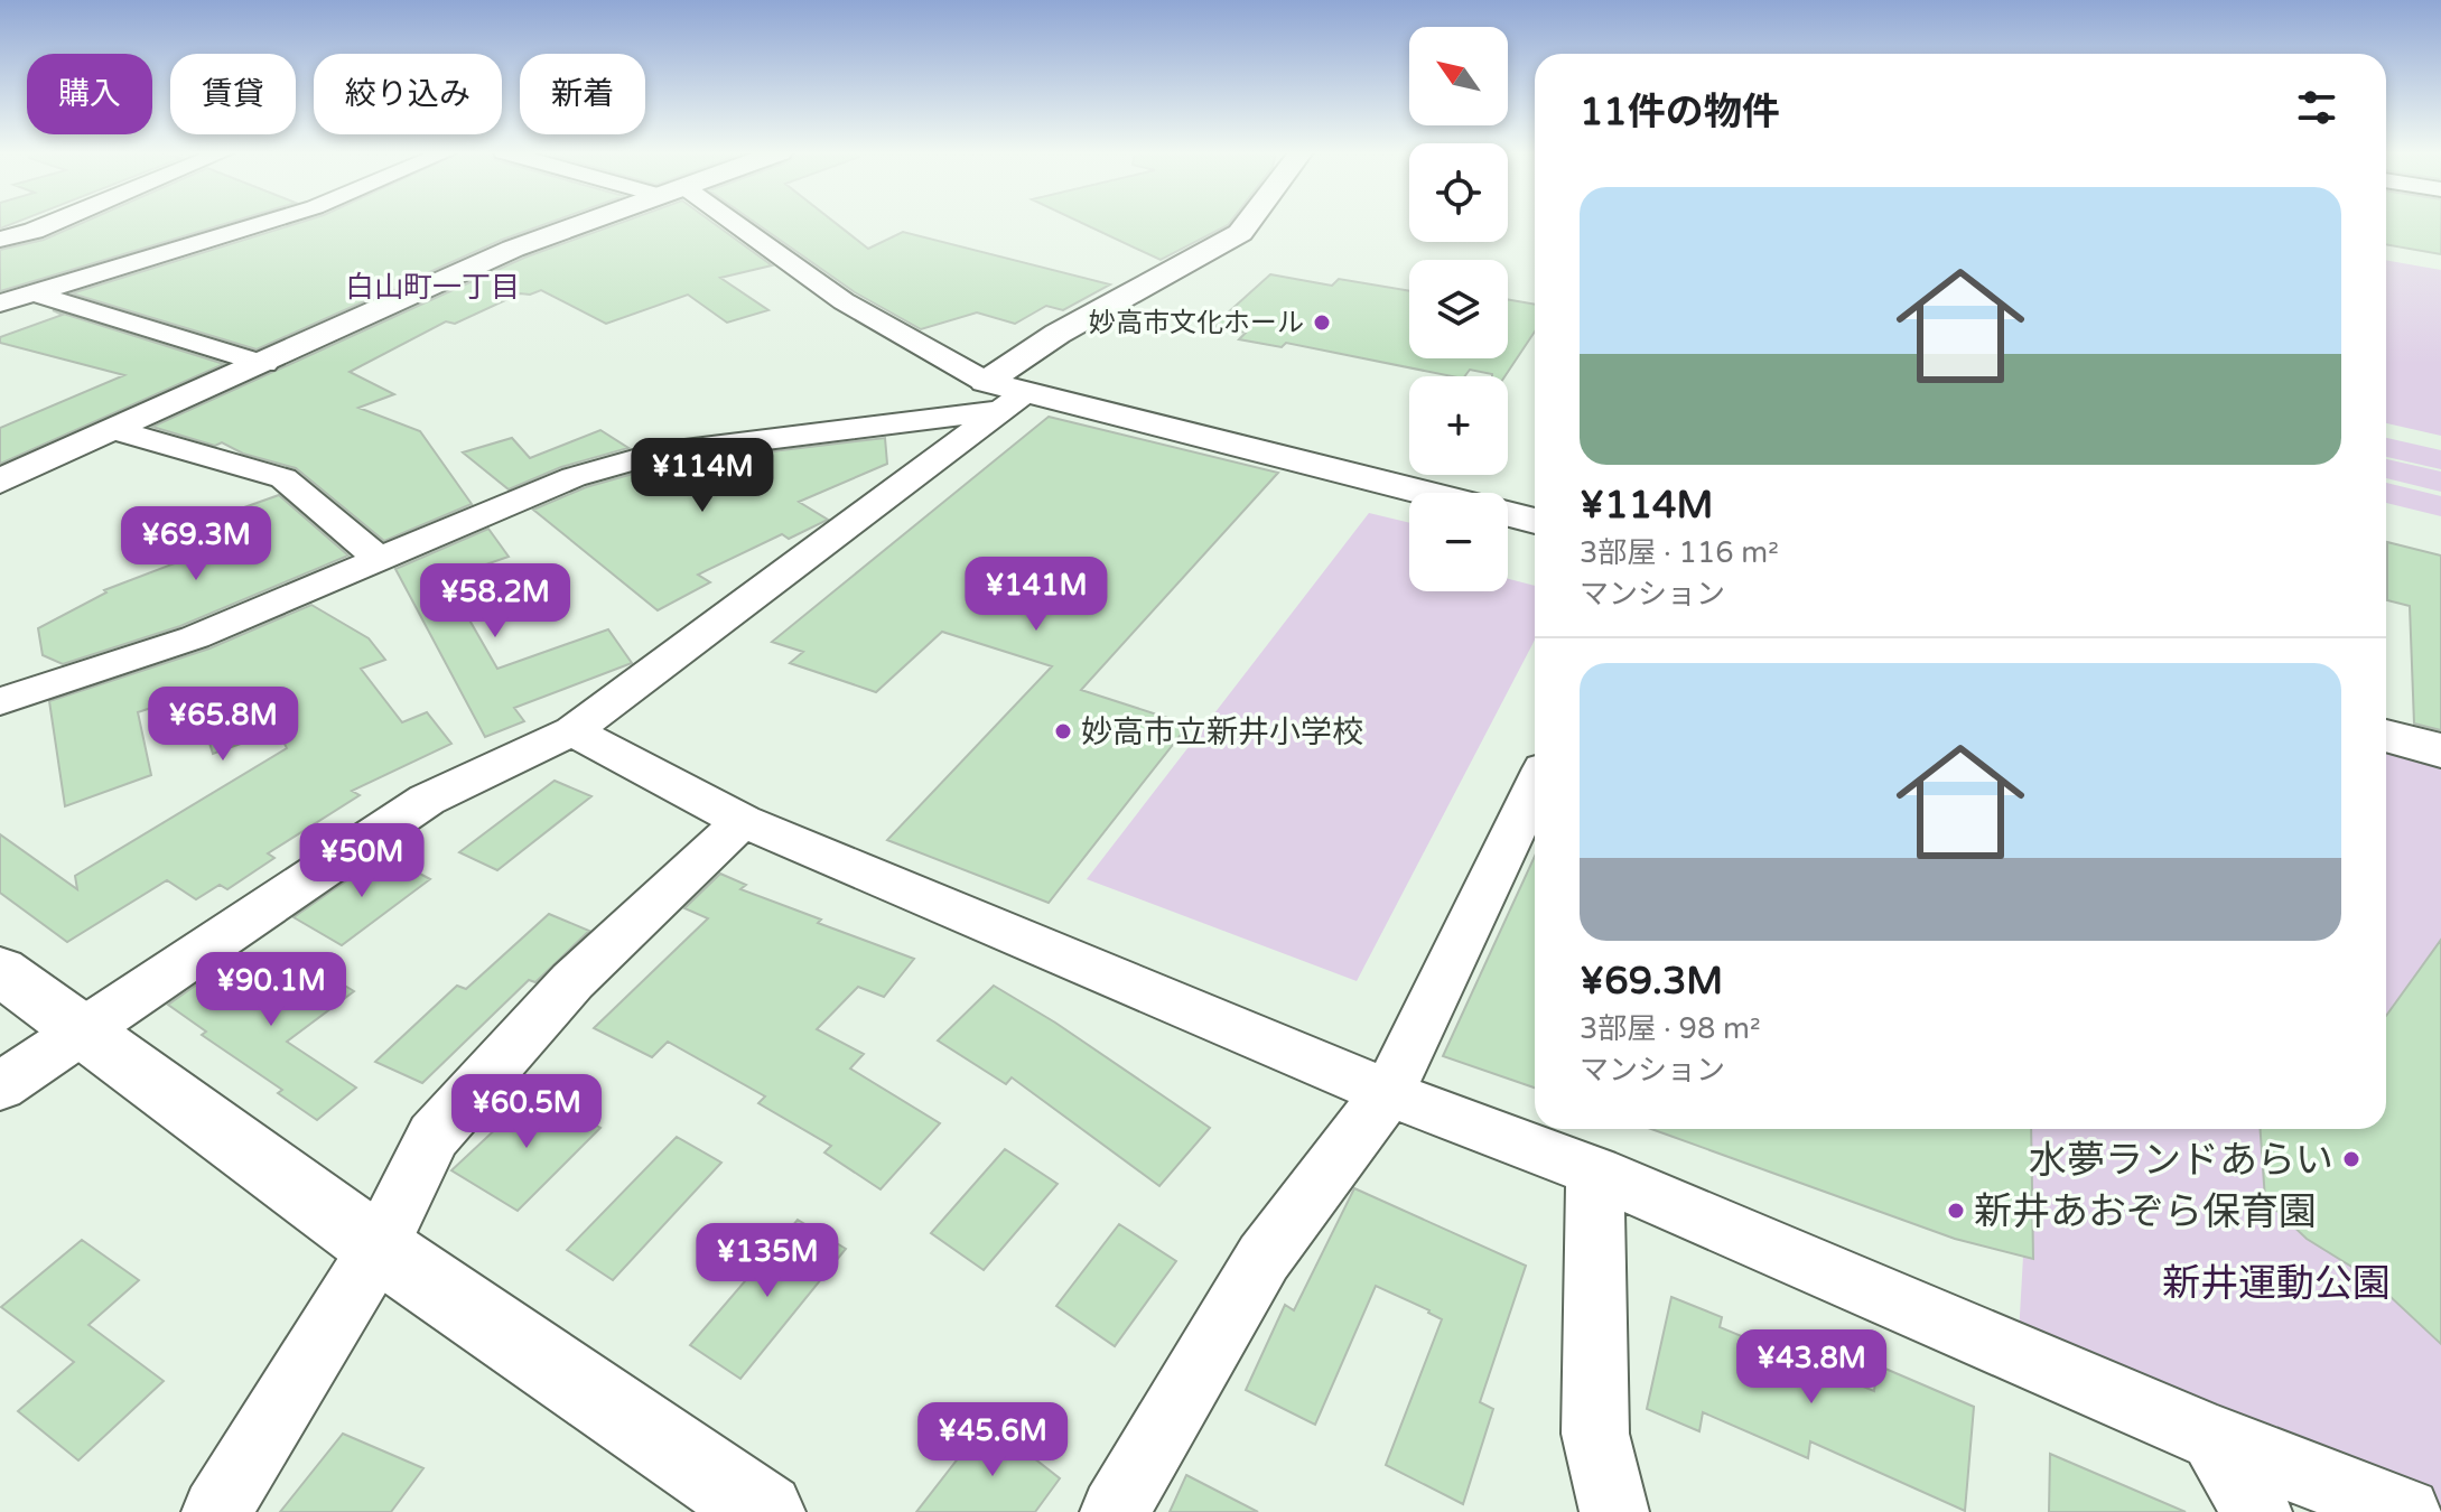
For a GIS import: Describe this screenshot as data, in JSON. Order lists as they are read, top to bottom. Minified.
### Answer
{"districts":["白山町一丁目"],"parks":["新井運動公園"],"places":["妙高市文化ホール","妙高市立新井小学校","水夢ランドあらい","新井あおぞら保育園"],"north":"top left","page":{"map_buttons":["+","−"],"chip":["購入","賃貸","絞り込み","新着"],"heading":"11件の物件","list":[{"name":"¥114M","note":"3部屋 · 116 m² · マンション"},{"name":"¥69.3M","note":"3部屋 · 98 m² · マンション"}],"price":["¥114M","¥69.3M","¥141M","¥58.2M","¥65.8M","¥50M","¥90.1M","¥60.5M","¥135M","¥43.8M","¥45.6M"]}}
